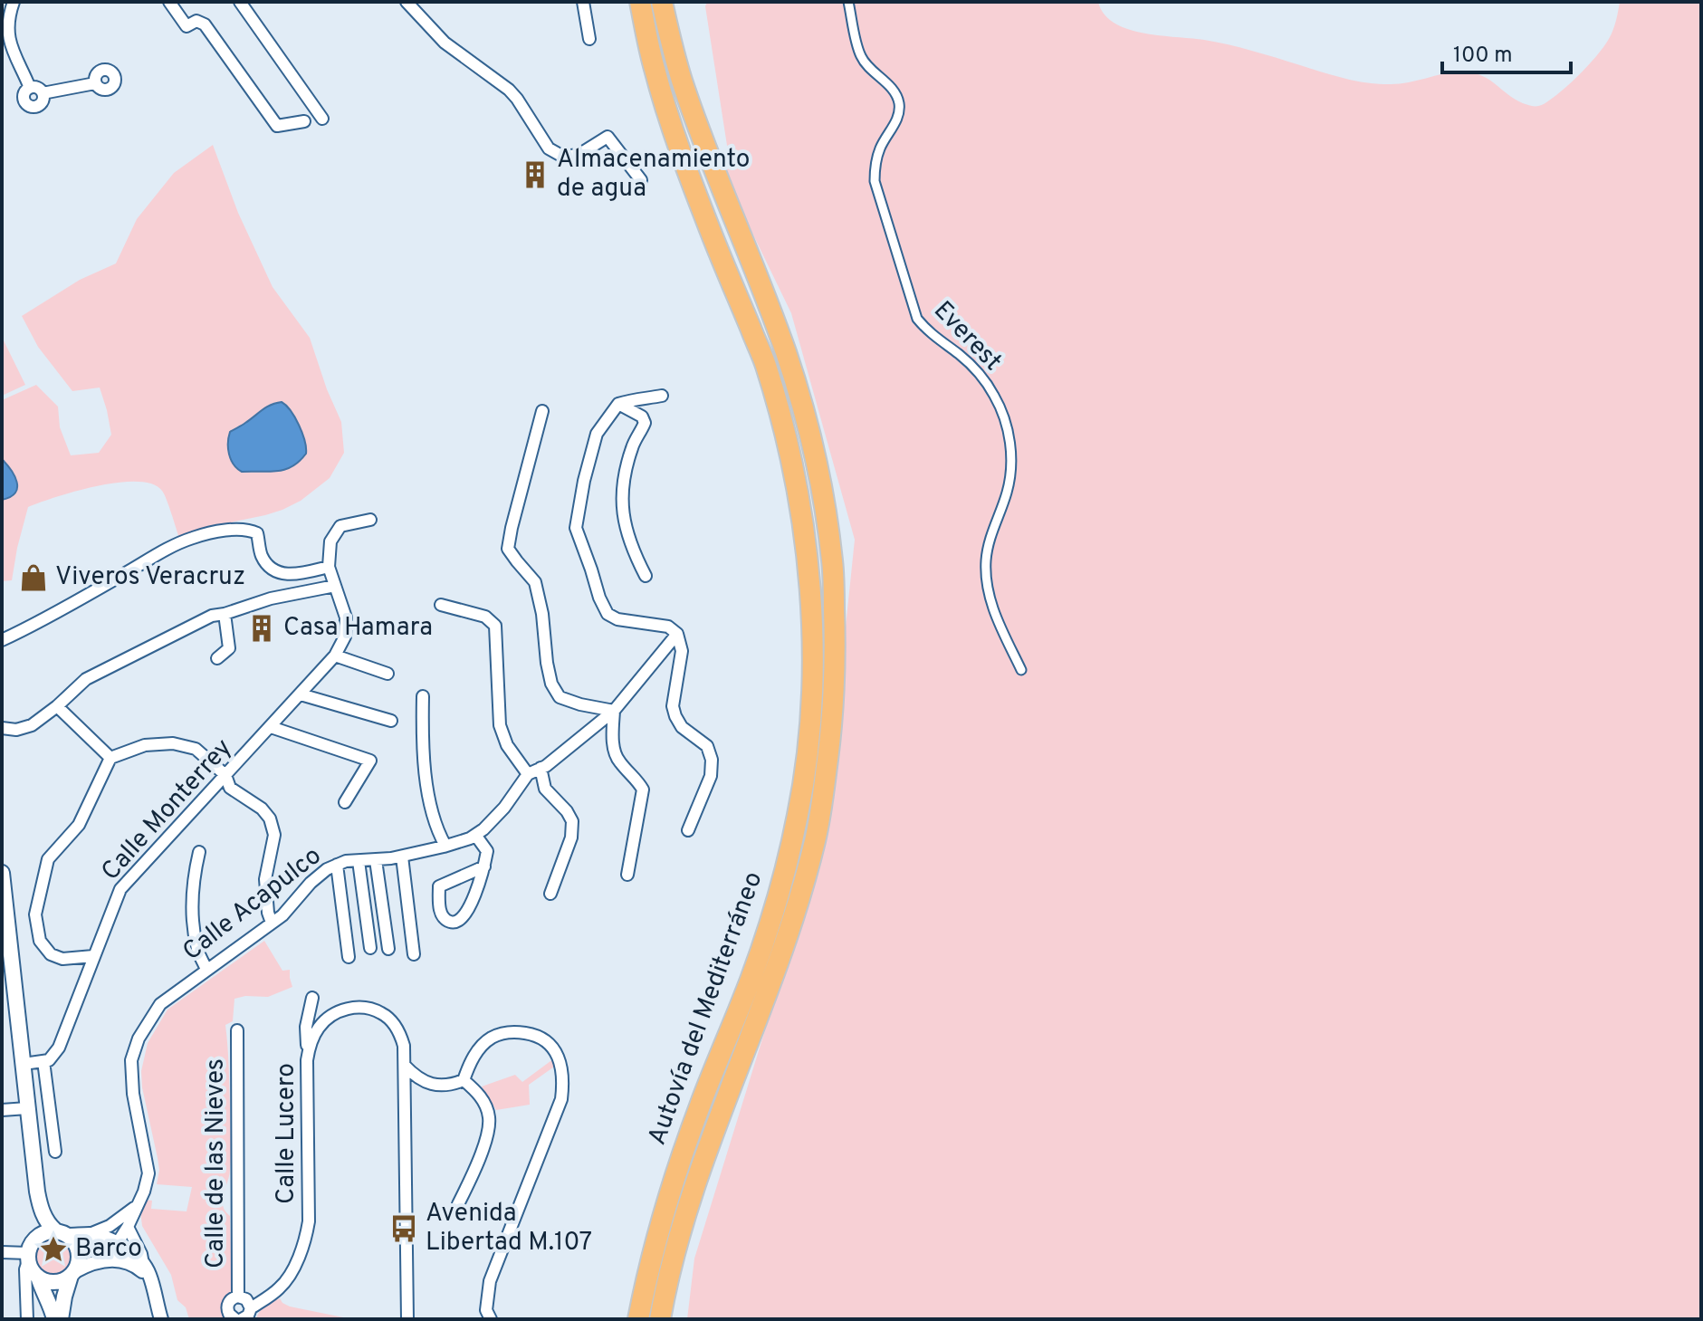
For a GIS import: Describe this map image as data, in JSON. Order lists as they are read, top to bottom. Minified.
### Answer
{"streets":{"highway":["Autovía del Mediterráneo"],"street":["Everest","Calle Monterrey","Calle Acapulco","Calle Lucero","Calle de las Nieves"]},"crossings":[["Calle Lucero","Calle de las Nieves"]],"places":{"building":["Almacenamiento de agua","Casa Hamara"],"shop":["Viveros Veracruz"],"bus stop":["Avenida Libertad M.107"],"place":["Barco"]},"scale_bar":"100 m"}
